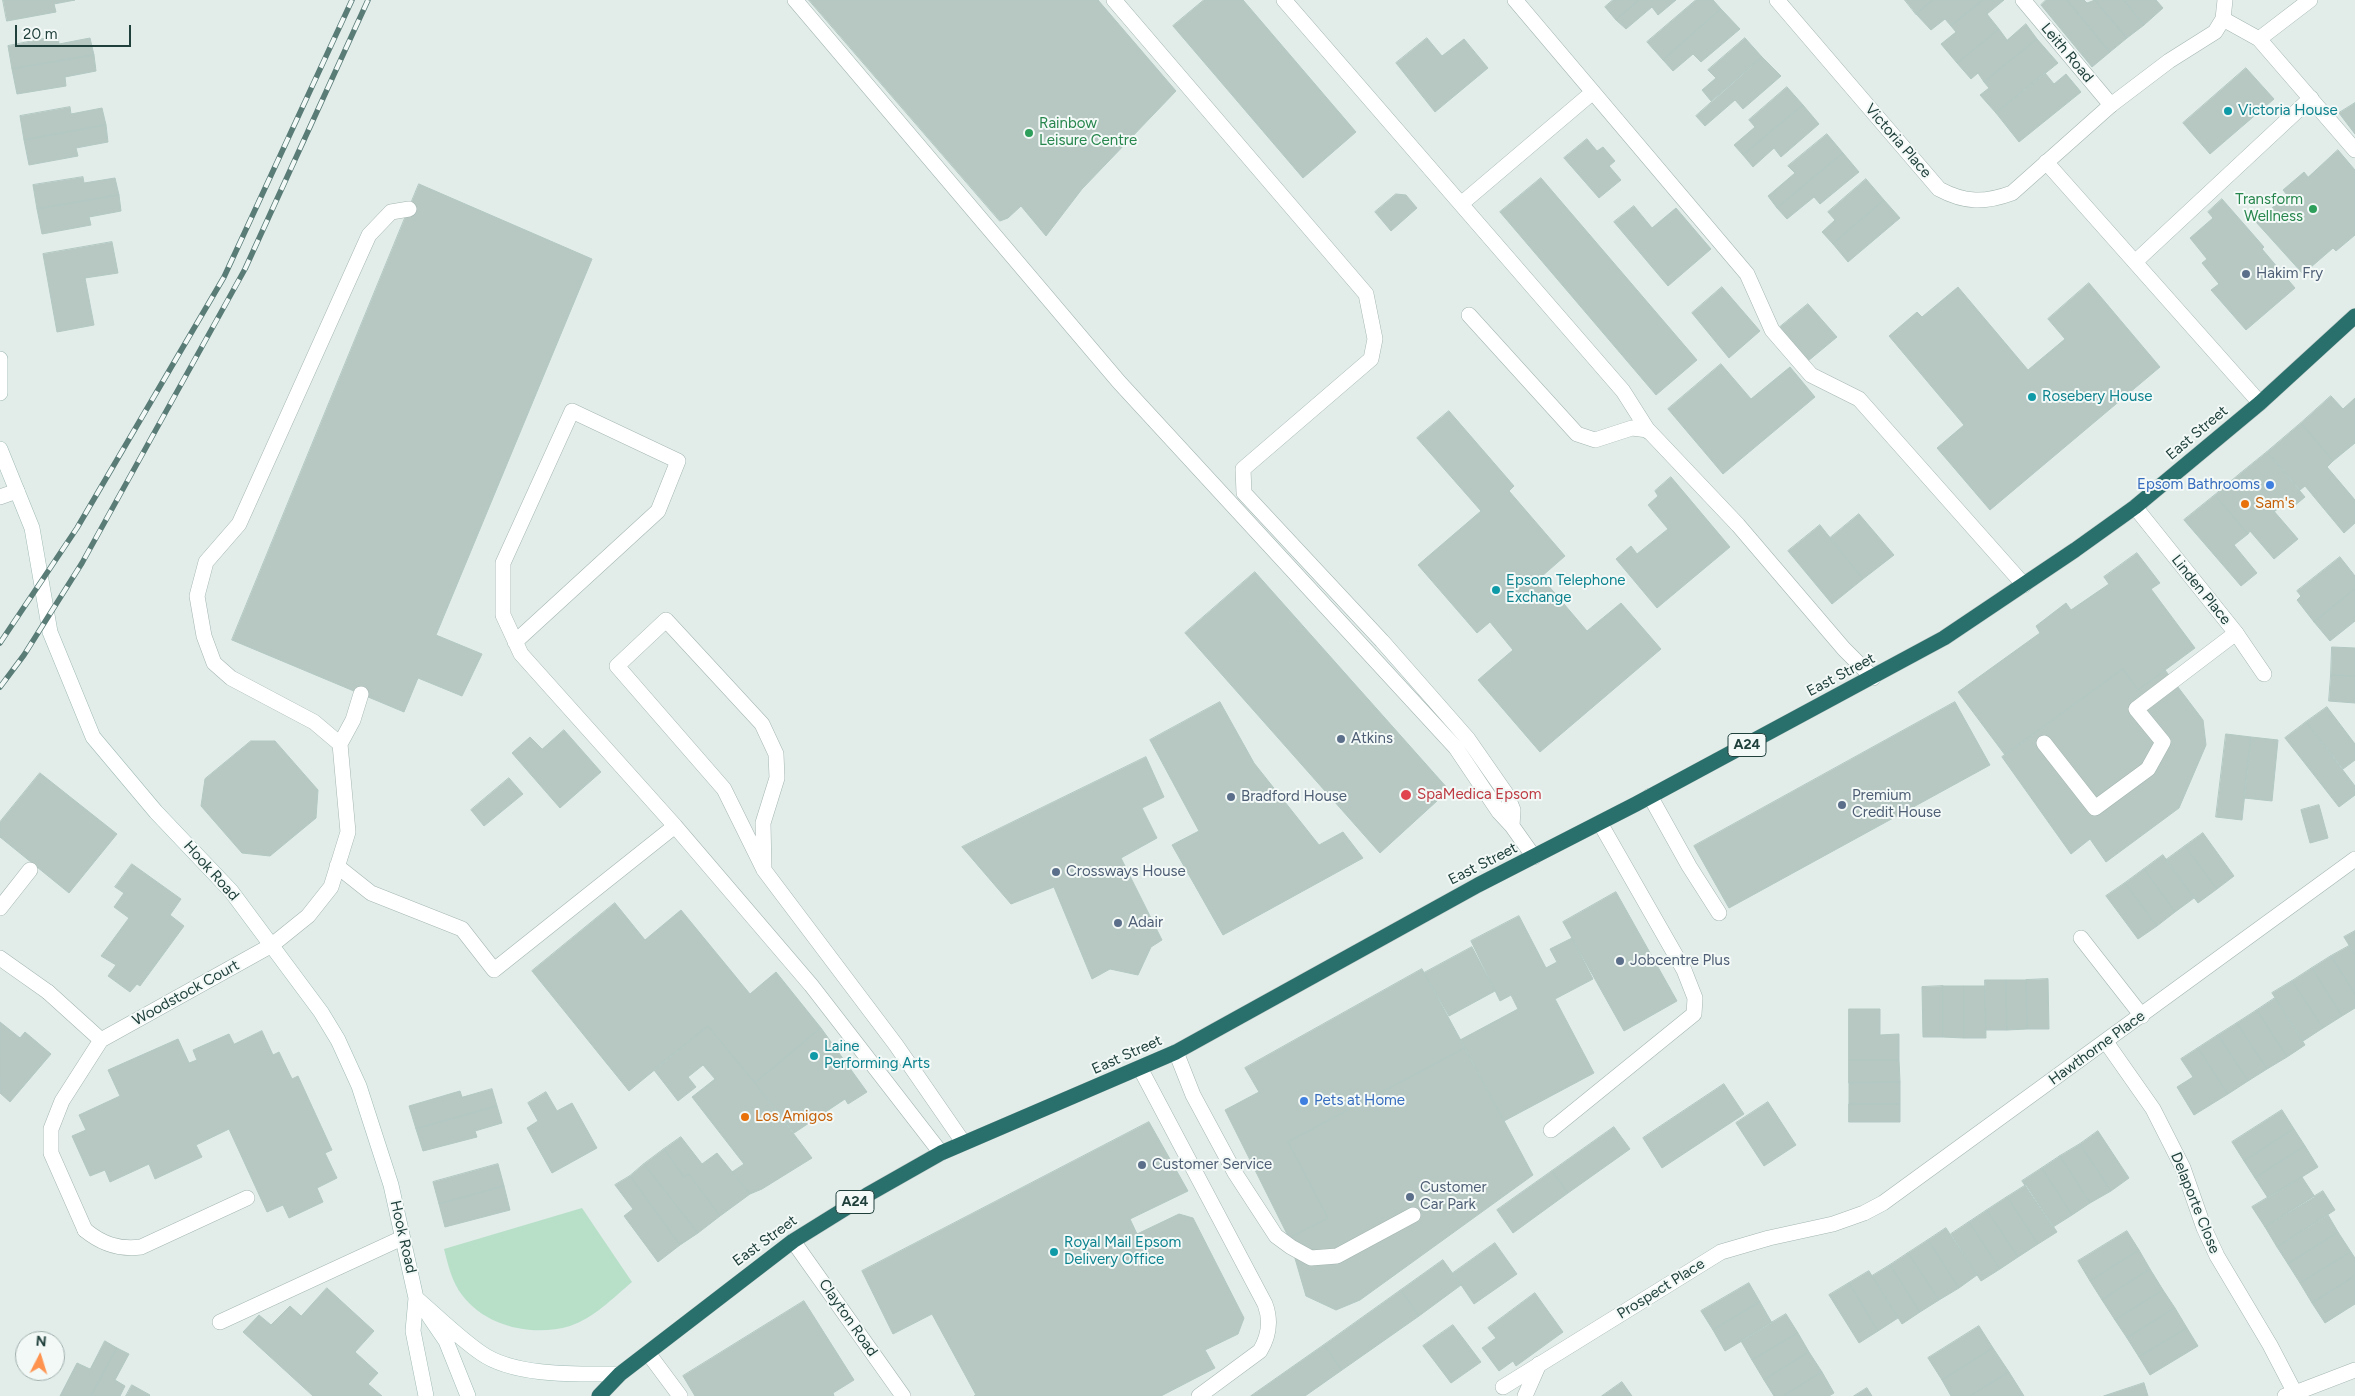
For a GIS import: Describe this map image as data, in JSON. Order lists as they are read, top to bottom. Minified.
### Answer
{"streets":{"highway":["East Street","A24"],"street":["Leith Road","Victoria Place","Linden Place","Hook Road","Woodstock Court","Hawthorne Place","Delaporte Close","Prospect Place","Clayton Road"]},"crossings":[["Leith Road","Victoria Place"],["East Street","Linden Place"],["East Street","Clayton Road"],["Hook Road","Woodstock Court"],["Hawthorne Place","Delaporte Close"],["Hawthorne Place","Prospect Place"]],"places":["Victoria House","Rainbow Leisure Centre","Transform Wellness","Hakim Fry","Rosebery House","Epsom Bathrooms","Sam's","Epsom Telephone Exchange","Atkins","SpaMedica Epsom","Bradford House","Premium Credit House","Crossways House","Adair","Jobcentre Plus","Laine Performing Arts","Pets at Home","Los Amigos","Customer Service","Customer Car Park","Royal Mail Epsom Delivery Office"],"scale_bar":"20 m","north":"top"}
